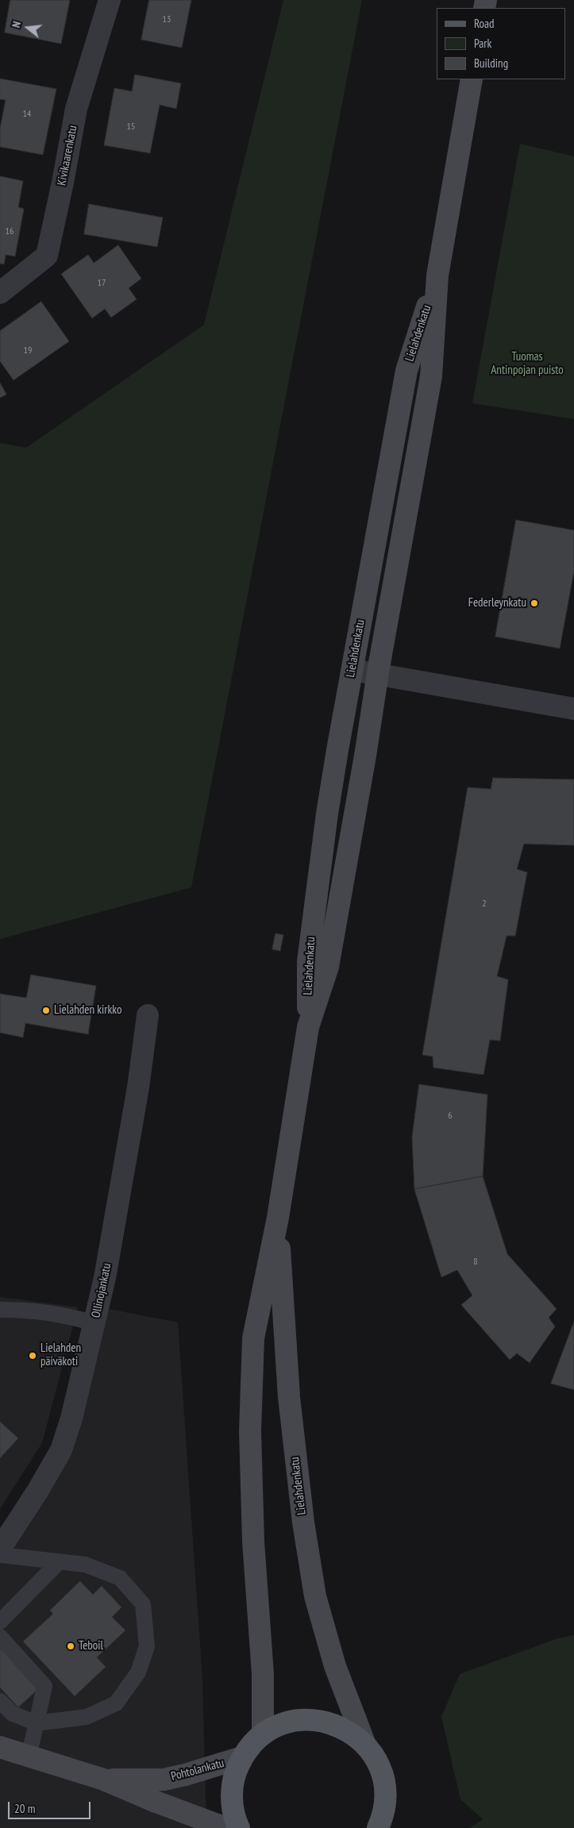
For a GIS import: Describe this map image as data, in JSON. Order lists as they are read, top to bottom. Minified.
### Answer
{"streets":{"main road":["Lielahdenkatu","Pohtolankatu"],"street":["Kivikaarenkatu","Ollinojankatu"]},"parks":["Tuomas Antinpojan puisto"],"places":["Federleynkatu","Lielahden kirkko","Lielahden päiväkoti","Teboil"],"house_numbers":["13","14","15","16","17","19","2","6","8"],"legend":["Road","Park","Building"],"scale_bar":"20 m","north":"left"}
